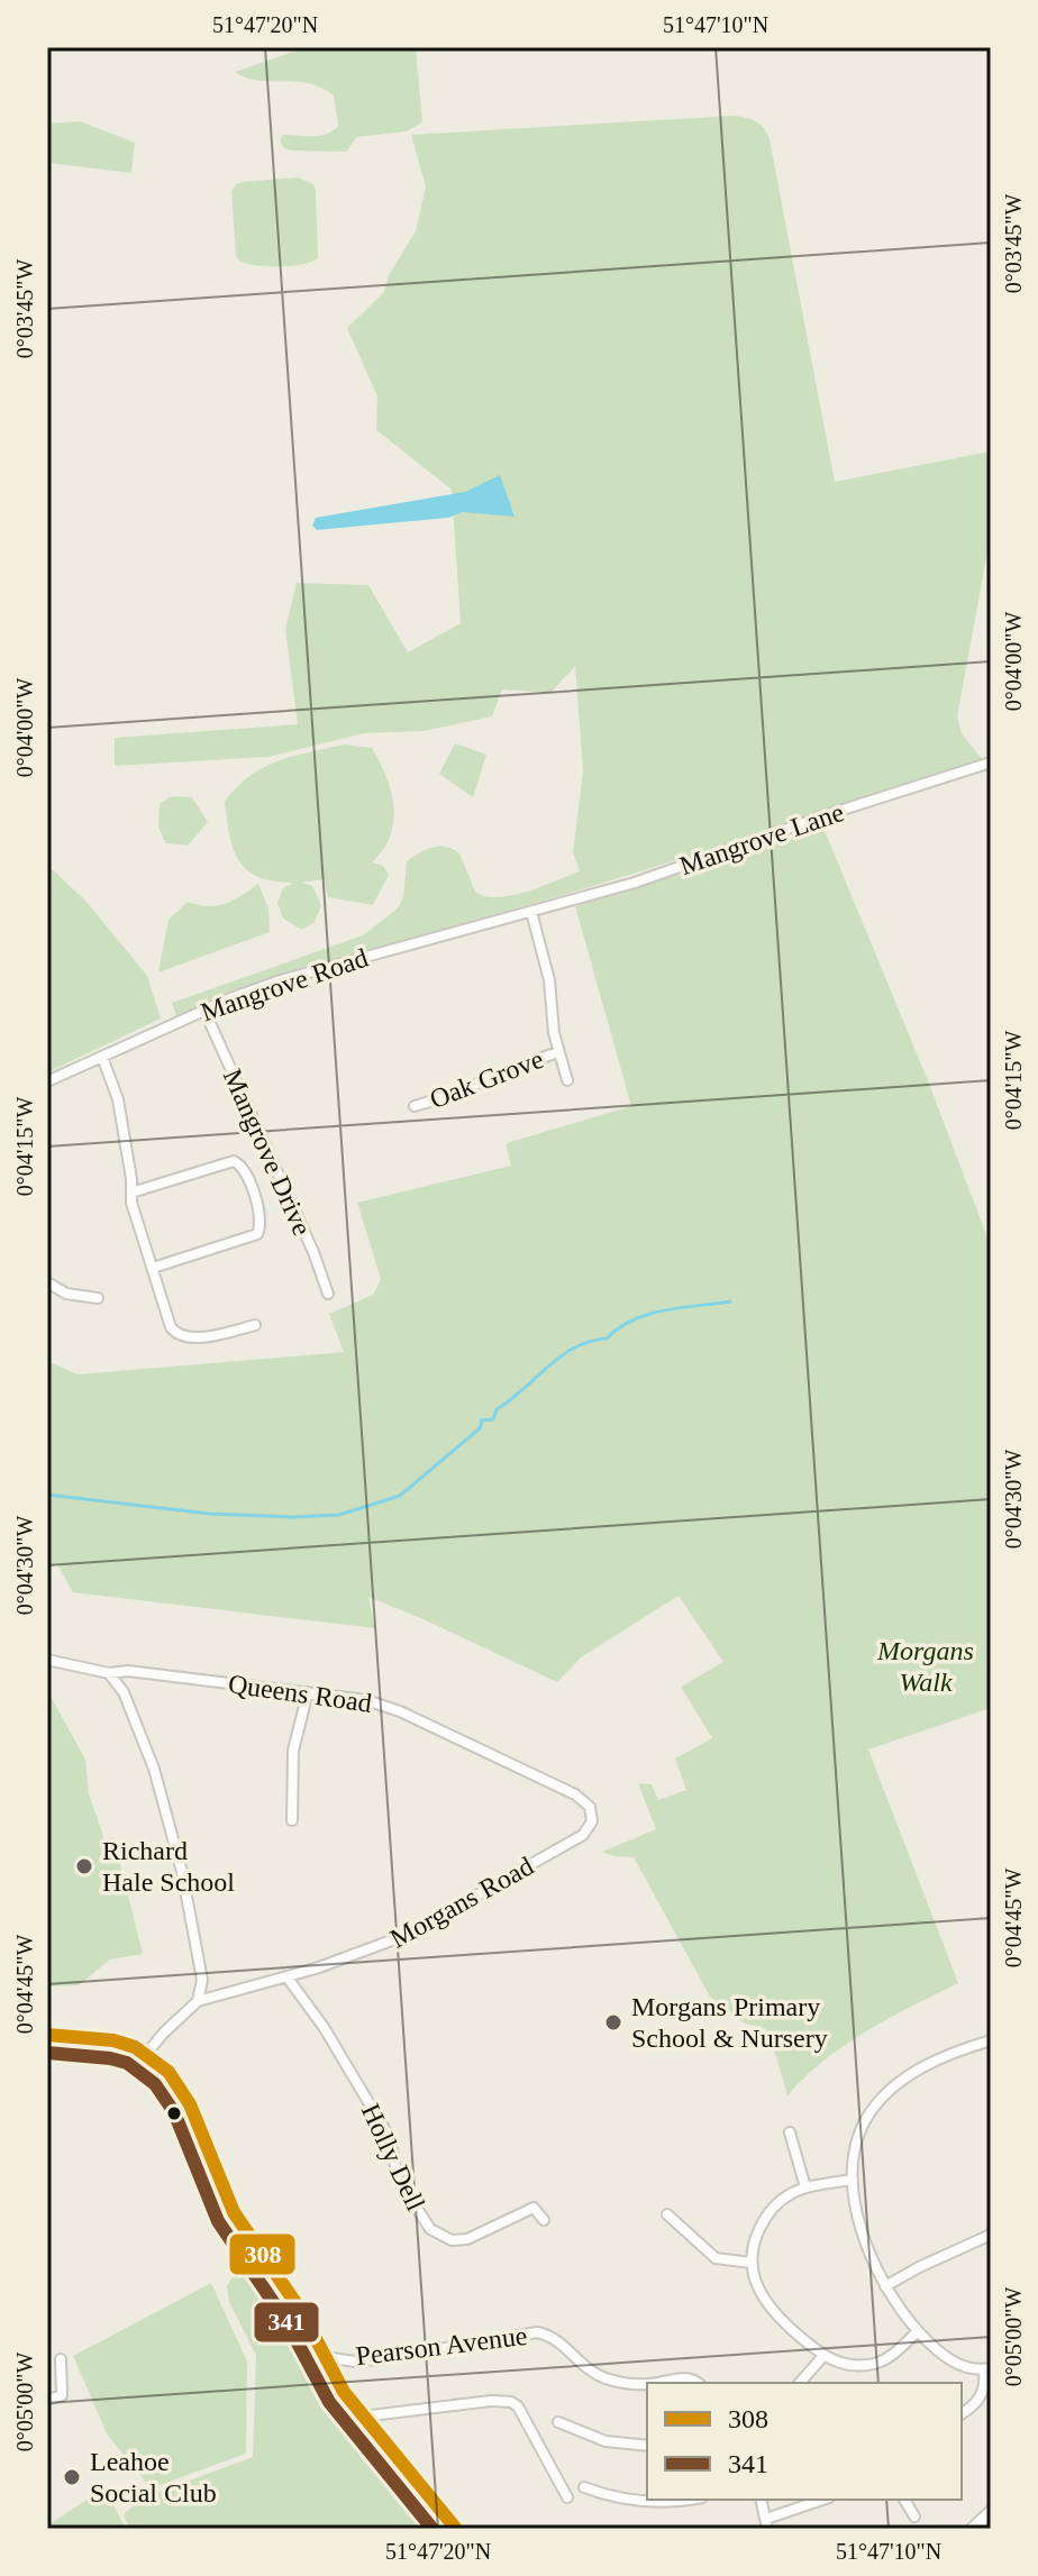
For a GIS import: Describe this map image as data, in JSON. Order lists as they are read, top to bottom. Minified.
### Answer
{"streets":{"street":["Mangrove Lane","Mangrove Road","Oak Grove","Mangrove Drive","Queens Road","Morgans Road","Holly Dell","Pearson Avenue"]},"crossings":[["Mangrove Lane","Mangrove Road"],["Mangrove Lane","Oak Grove"],["Mangrove Road","Oak Grove"],["Mangrove Road","Mangrove Drive"],["Queens Road","Morgans Road"],["Morgans Road","Holly Dell"]],"parks":["Morgans Walk"],"places":["Richard Hale School","Morgans Primary School & Nursery","Leahoe Social Club"],"lines":["transit line 308","transit line 341"],"legend":["308","341"],"coordinates":["51°47'20\"N","51°47'10\"N","0°03'45\"W","0°04'00\"W","0°04'15\"W","0°04'30\"W","0°04'45\"W","0°05'00\"W"]}
